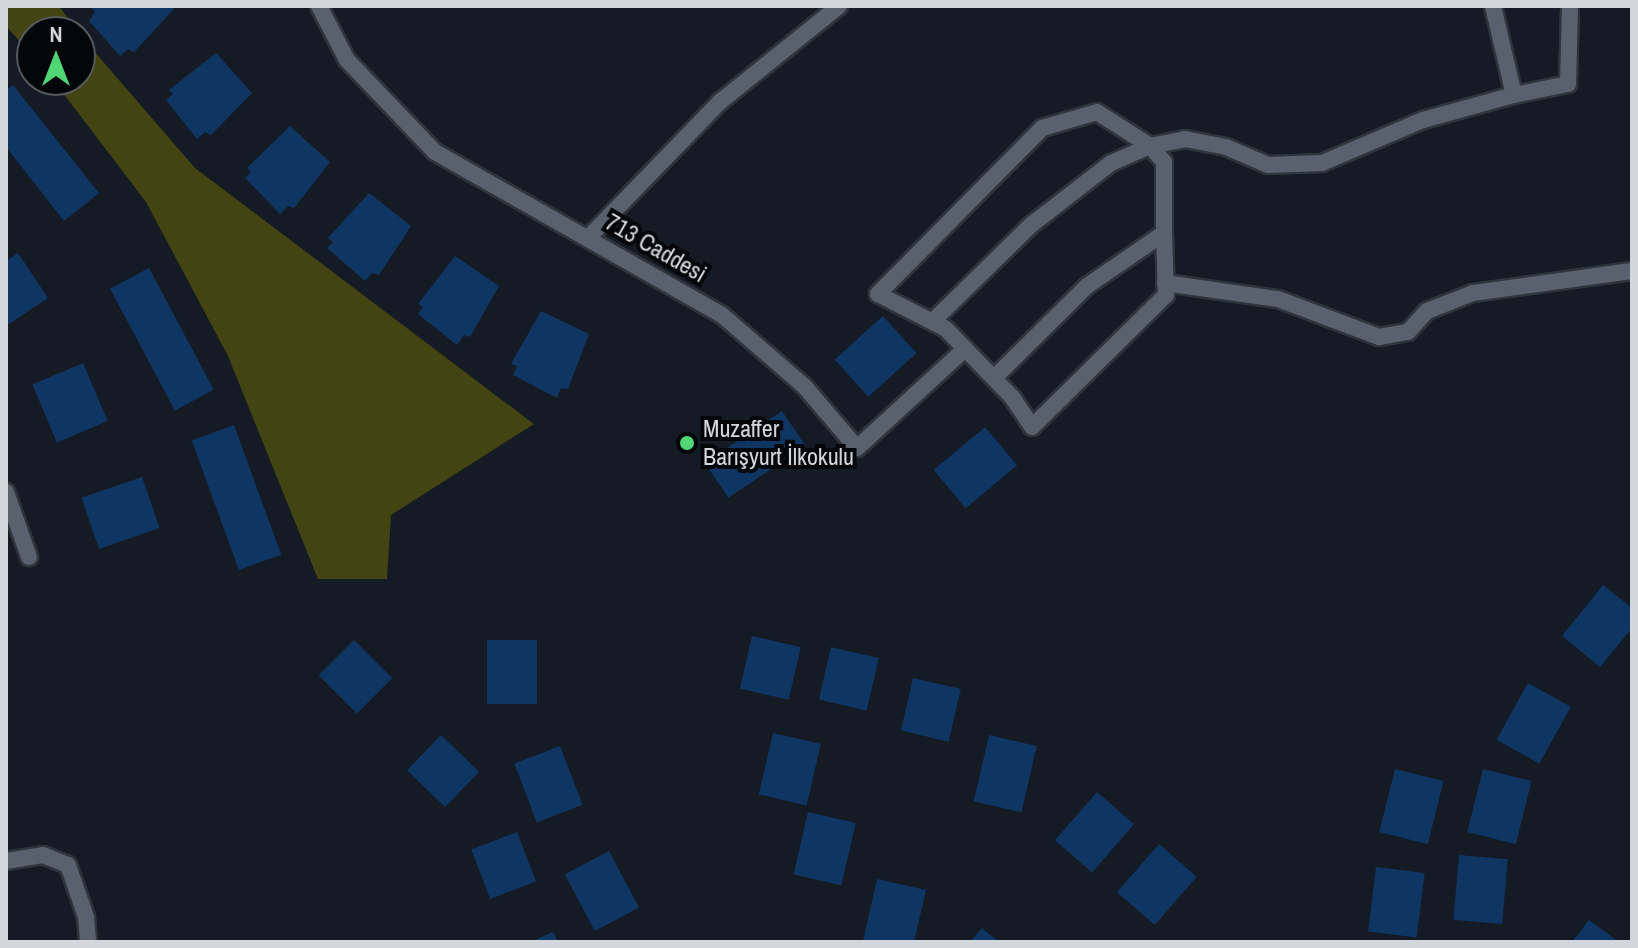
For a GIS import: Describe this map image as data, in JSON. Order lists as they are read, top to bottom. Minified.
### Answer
{"streets":{"street":["713 Caddesi"]},"places":["Muzaffer Barışyurt İlkokulu"],"north":"top"}
